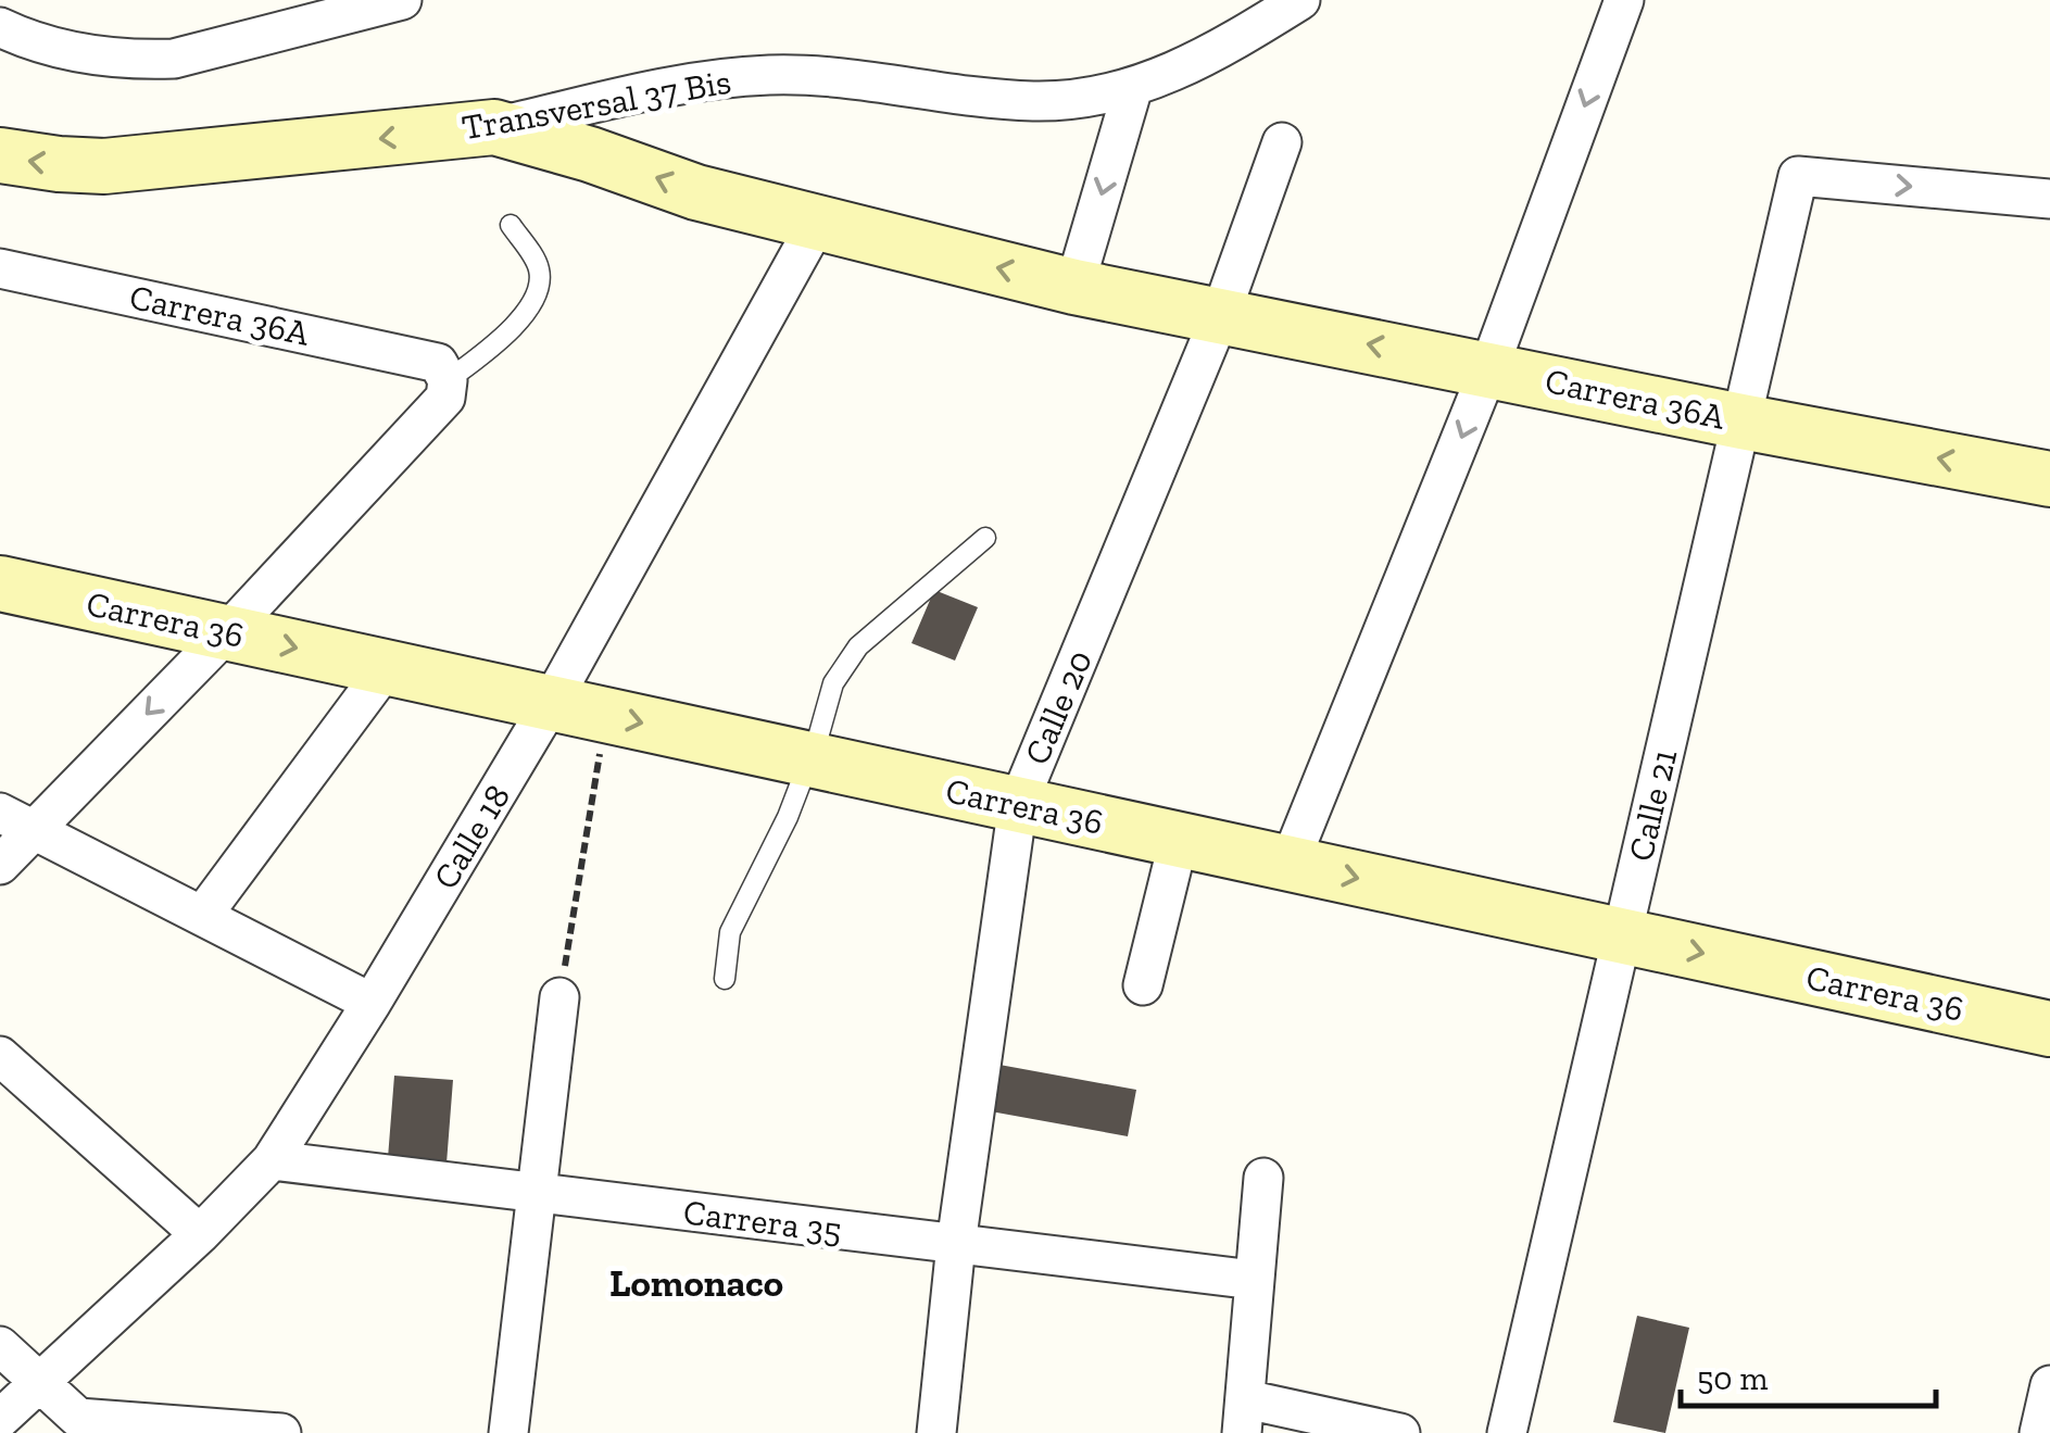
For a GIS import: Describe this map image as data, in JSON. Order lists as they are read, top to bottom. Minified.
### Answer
{"streets":{"street":["Transversal 37 Bis","Carrera 36A","Carrera 36","Calle 20","Calle 21","Calle 18","Carrera 35"]},"crossings":[["Carrera 36A","Calle 20"],["Carrera 36A","Calle 21"],["Carrera 36","Calle 20"],["Carrera 36","Calle 21"],["Carrera 36","Calle 18"],["Calle 20","Carrera 35"],["Calle 18","Carrera 35"]],"one_way":["Carrera 36A","Carrera 36"],"districts":["Lomonaco"],"scale_bar":"50 m"}
